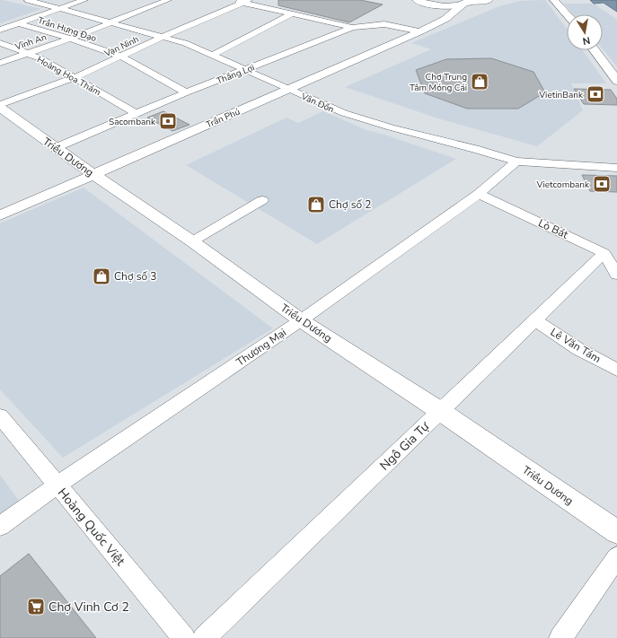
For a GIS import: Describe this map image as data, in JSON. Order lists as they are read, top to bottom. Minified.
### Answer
{"streets":{"street":["Trần Hưng Đạo","Vĩnh An","Vạn Ninh","Thắng Lợi","Hoàng Hoa Thám","Vân Đồn","Trần Phú","Triều Dương","Lò Bát","Lê Văn Tám","Thương Mại","Ngô Gia Tự","Hoàng Quốc Việt"]},"crossings":[["Trần Hưng Đạo","Vĩnh An"],["Trần Hưng Đạo","Vạn Ninh"],["Trần Hưng Đạo","Thắng Lợi"],["Vĩnh An","Hoàng Hoa Thám"],["Vĩnh An","Vân Đồn"],["Vạn Ninh","Hoàng Hoa Thám"],["Vạn Ninh","Vân Đồn"],["Thắng Lợi","Hoàng Hoa Thám"],["Thắng Lợi","Vân Đồn"],["Thắng Lợi","Trần Phú"],["Thắng Lợi","Triều Dương"],["Vân Đồn","Trần Phú"],["Vân Đồn","Thương Mại"],["Trần Phú","Triều Dương"],["Triều Dương","Thương Mại"],["Triều Dương","Ngô Gia Tự"],["Lò Bát","Thương Mại"],["Lò Bát","Ngô Gia Tự"],["Lê Văn Tám","Ngô Gia Tự"],["Thương Mại","Hoàng Quốc Việt"]],"places":{"shop":["Chợ Trung Tâm Móng Cái","Chợ số 2","Chợ số 3"],"bank":["VietinBank","Sacombank","Vietcombank"],"supermarket":["Chợ Vinh Cơ 2"]},"north":"bottom"}
